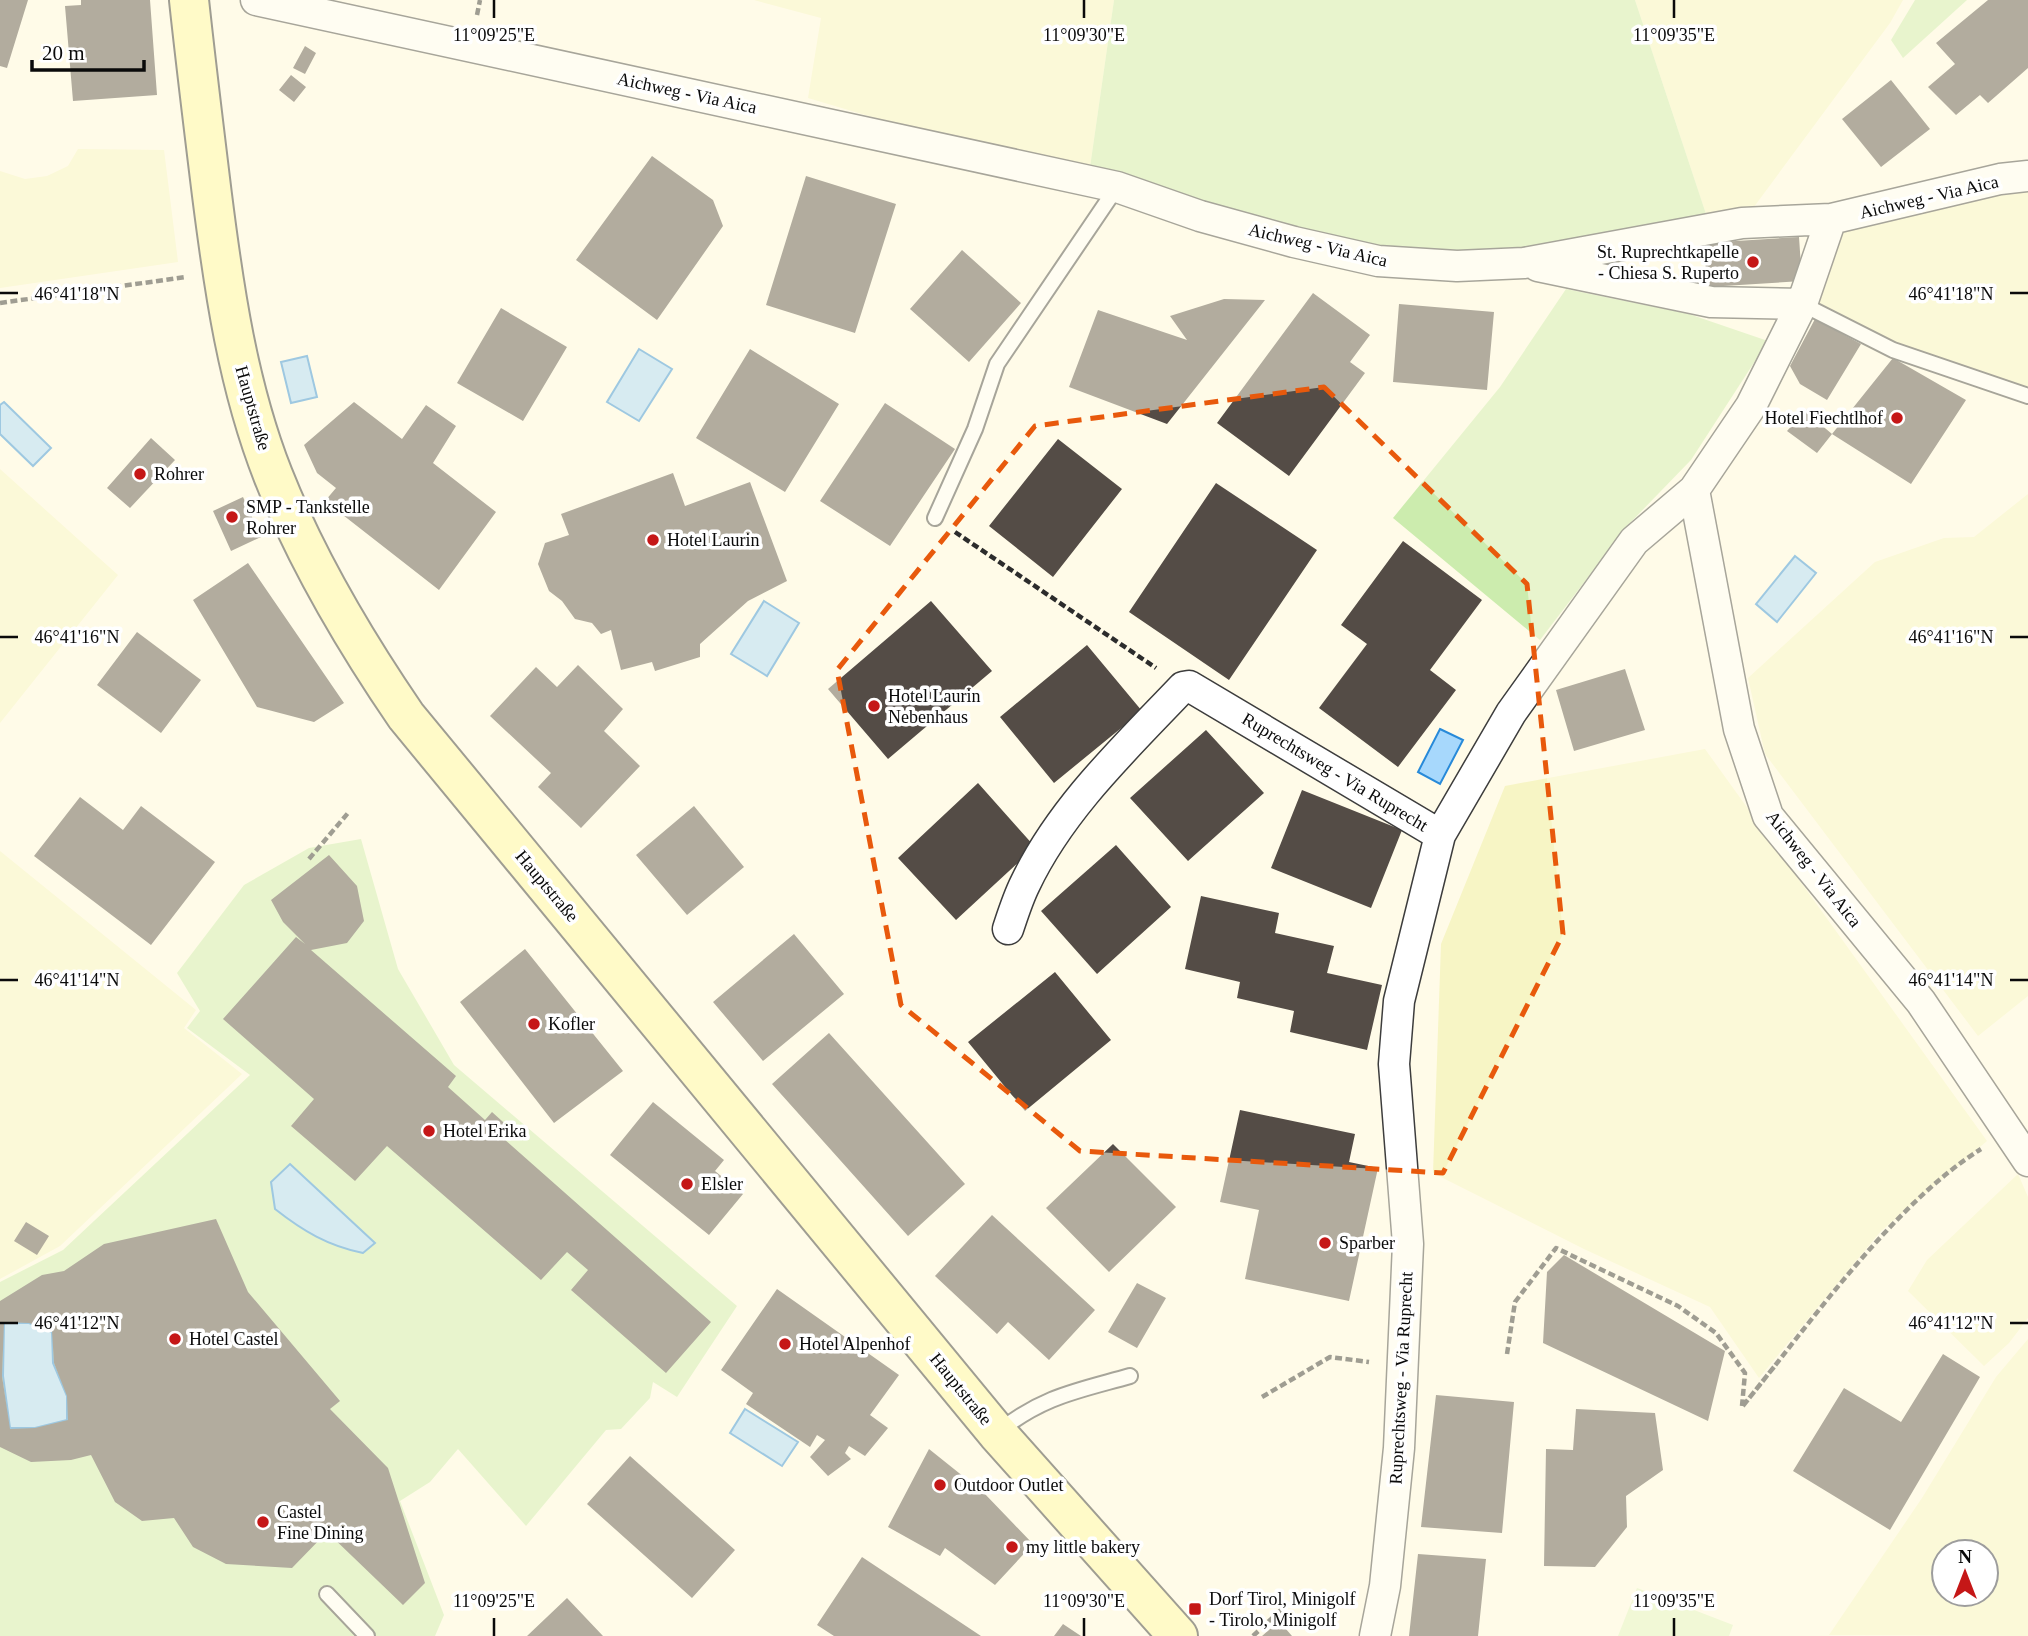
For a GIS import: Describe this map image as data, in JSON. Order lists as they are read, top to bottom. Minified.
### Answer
{"streets":{"street":["Aichweg - Via Aica","Hauptstraße","Ruprechtsweg - Via Ruprecht"]},"places":{"other":["St. Ruprechtkapelle - Chiesa S. Ruperto","Hotel Fiechtlhof","Rohrer","SMP - Tankstelle Rohrer","Hotel Laurin","Hotel Laurin Nebenhaus","Kofler","Hotel Erika","Elsler","Sparber","Hotel Castel","Hotel Alpenhof","Outdoor Outlet","Castel Fine Dining","my little bakery"],"transit":["Dorf Tirol, Minigolf - Tirolo, Minigolf"]},"scale_bar":"20 m","north":"top","coordinates":["11°09'25\"E","11°09'30\"E","11°09'35\"E","46°41'18\"N","46°41'16\"N","46°41'14\"N","46°41'12\"N"]}
